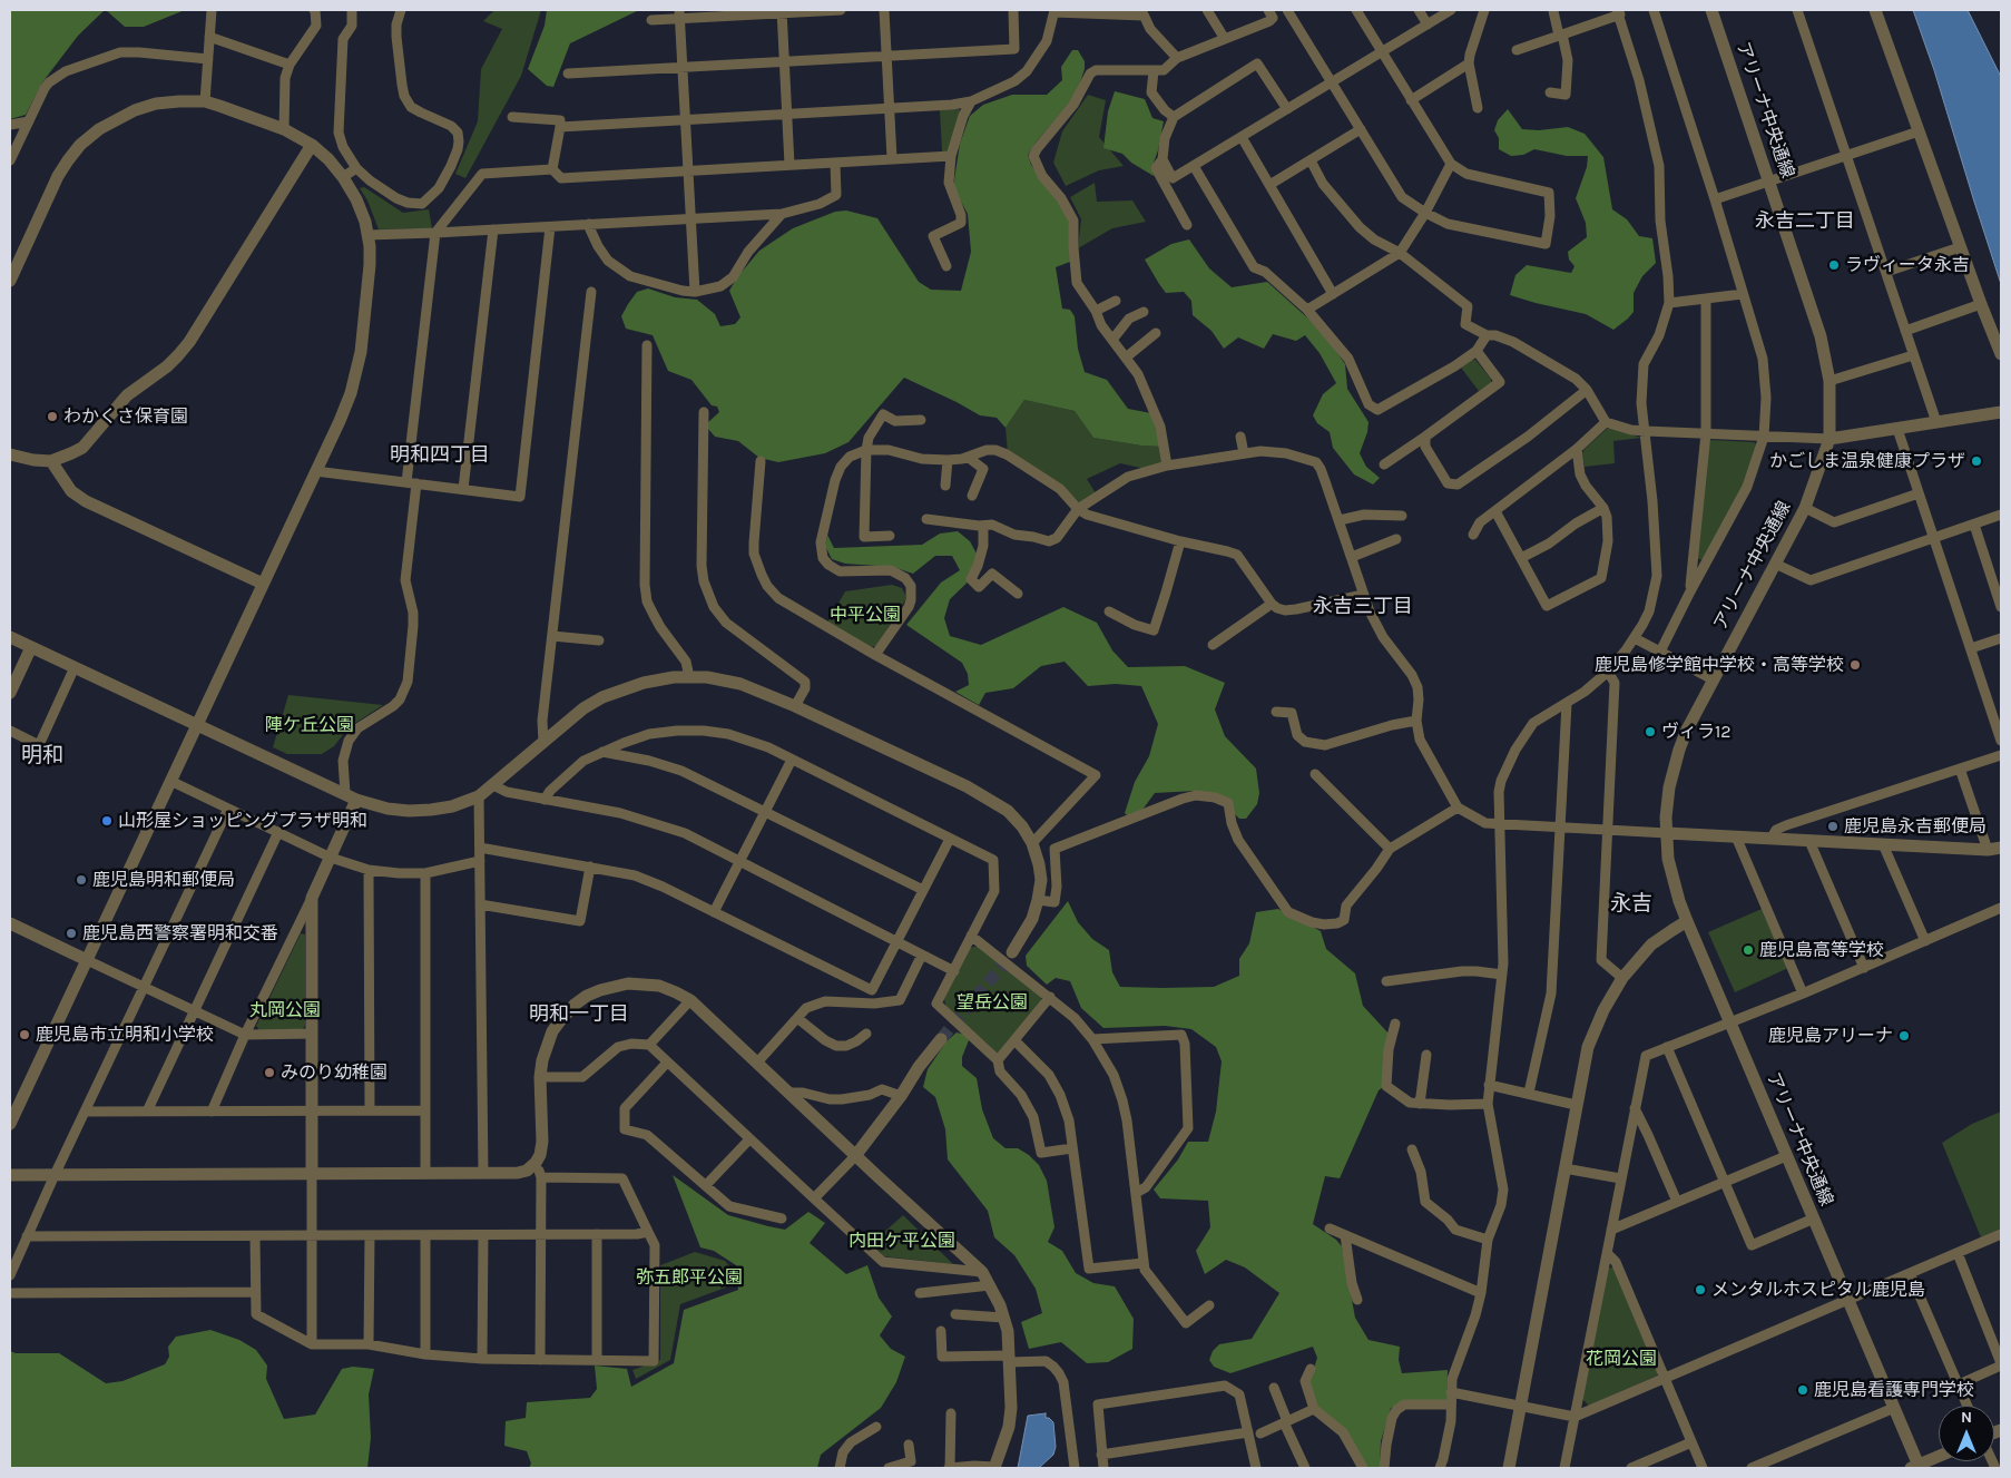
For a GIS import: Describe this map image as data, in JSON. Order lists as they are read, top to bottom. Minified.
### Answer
{"streets":{"street":["アリーナ中央通線"]},"districts":["永吉二丁目","明和四丁目","永吉三丁目","明和","永吉","明和一丁目"],"parks":["中平公園","陣ケ丘公園","望岳公園","丸岡公園","内田ケ平公園","弥五郎平公園","花岡公園"],"places":["ラヴィータ永吉","わかくさ保育園","かごしま温泉健康プラザ","鹿児島修学館中学校・高等学校","ヴィラ12","山形屋ショッピングプラザ明和","鹿児島永吉郵便局","鹿児島明和郵便局","鹿児島西警察署明和交番","鹿児島高等学校","鹿児島市立明和小学校","鹿児島アリーナ","みのり幼稚園","メンタルホスピタル鹿児島","鹿児島看護専門学校"],"north":"top"}
